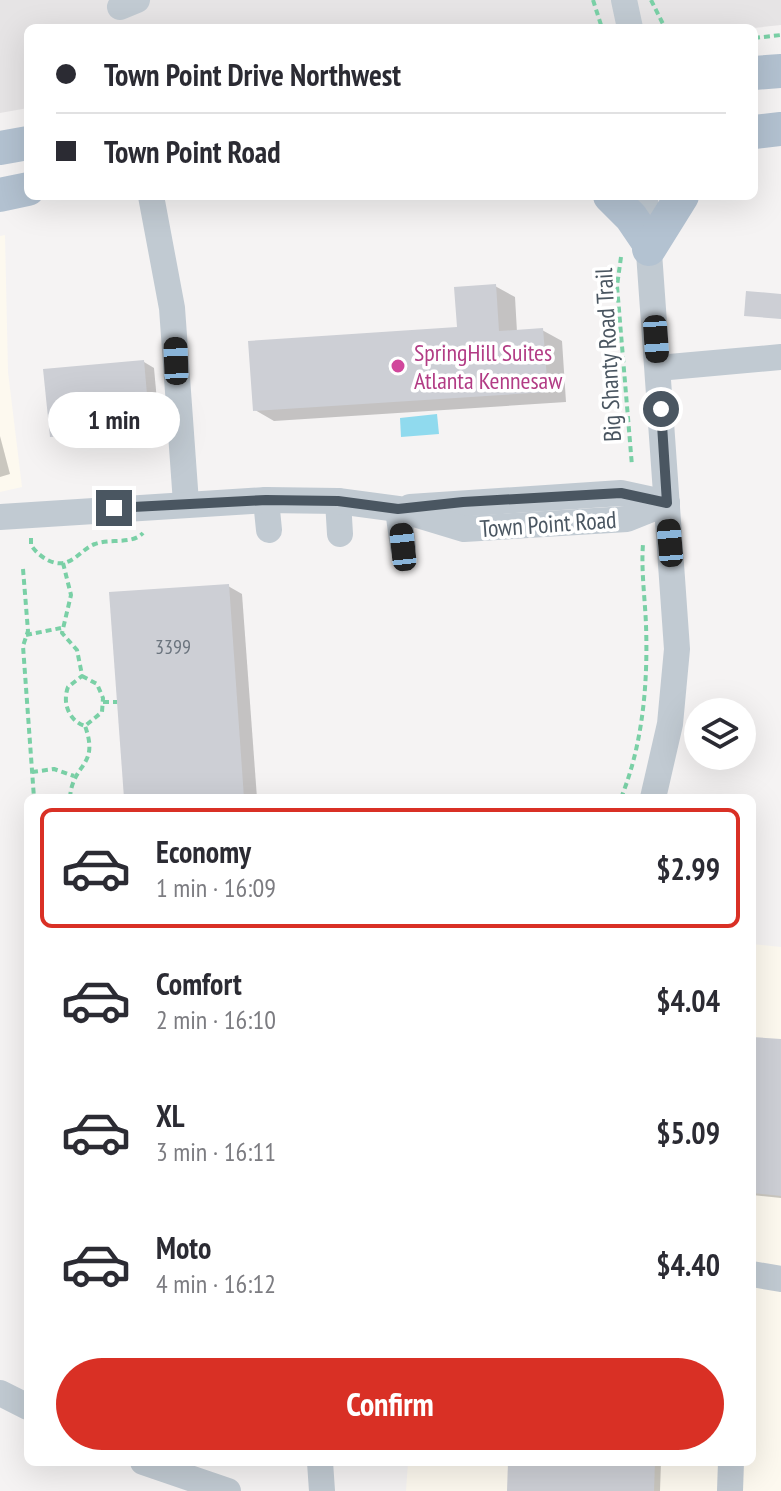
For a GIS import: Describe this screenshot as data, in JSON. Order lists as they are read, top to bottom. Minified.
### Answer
{"streets":{"street":["Town Point Road"],"path":["Big Shanty Road Trail"]},"places":["SpringHill Suites Atlanta Kennesaw"],"house_numbers":["3399"],"page":{"banner":["Town Point Drive Northwest","Town Point Road"],"bubble":"1 min","list":[{"name":"Economy","note":"1 min · 16:09","value":"$2.99"},{"name":"Comfort","note":"2 min · 16:10","value":"$4.04"},{"name":"XL","note":"3 min · 16:11","value":"$5.09"},{"name":"Moto","note":"4 min · 16:12","value":"$4.40"}],"buttons":"Confirm"}}
